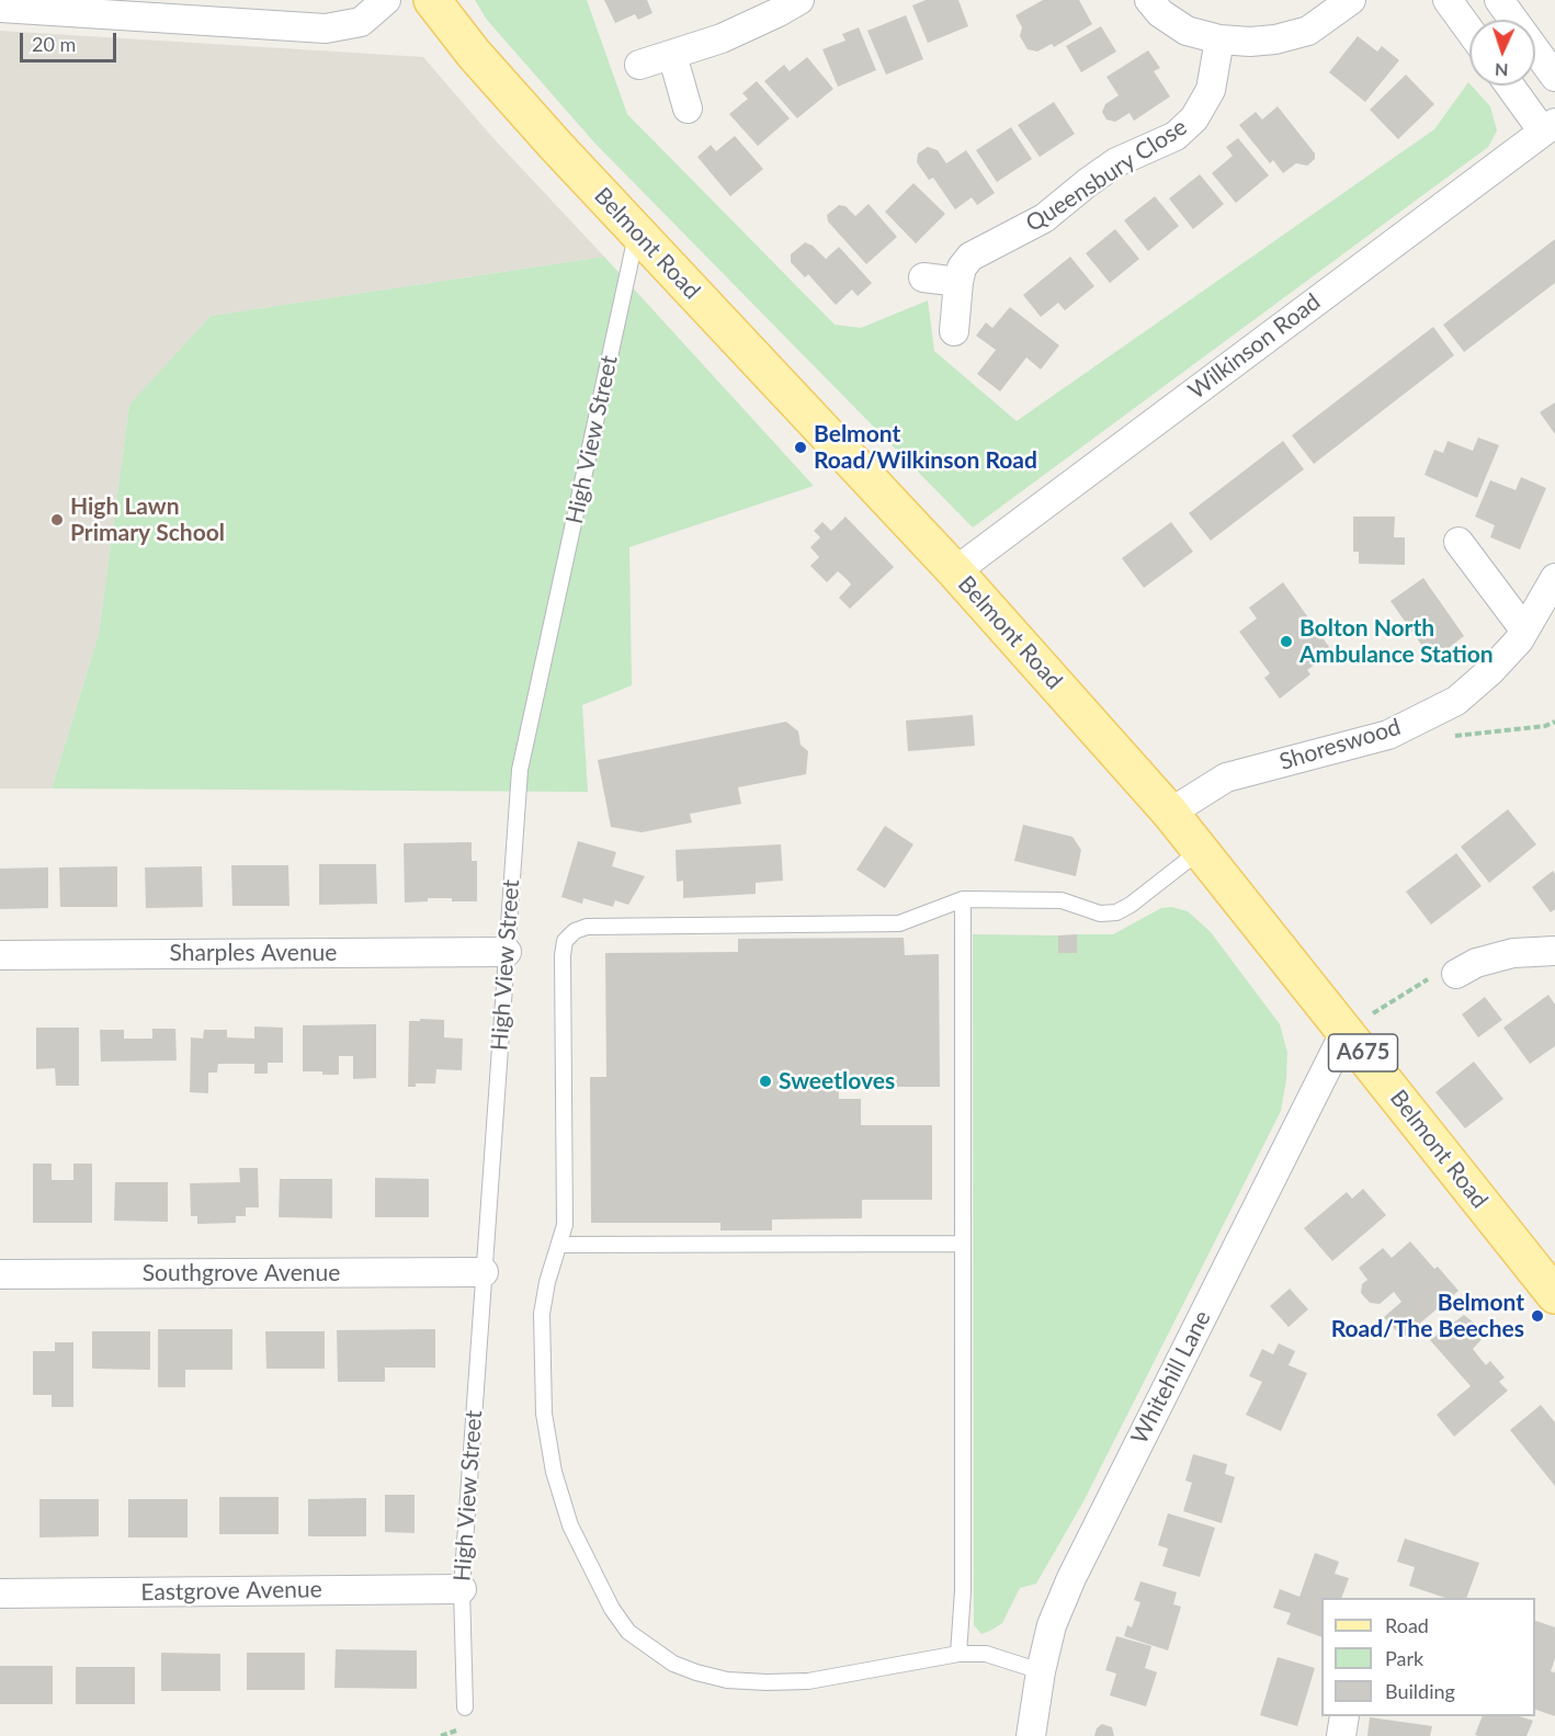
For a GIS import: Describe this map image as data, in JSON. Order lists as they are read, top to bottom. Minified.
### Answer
{"streets":{"main road":["Belmont Road","A675"],"street":["Queensbury Close","Wilkinson Road","Shoreswood","Sharples Avenue","Southgrove Avenue","Whitehill Lane","Eastgrove Avenue"],"lane":["High View Street"]},"crossings":[["Belmont Road","Wilkinson Road"],["Belmont Road","High View Street"],["Belmont Road","Shoreswood"],["Belmont Road","Whitehill Lane"],["High View Street","Sharples Avenue"],["High View Street","Southgrove Avenue"],["High View Street","Eastgrove Avenue"]],"places":["Belmont Road/Wilkinson Road","High Lawn Primary School","Bolton North Ambulance Station","Sweetloves","Belmont Road/The Beeches"],"legend":["Road","Park","Building"],"scale_bar":"20 m","north":"bottom"}
